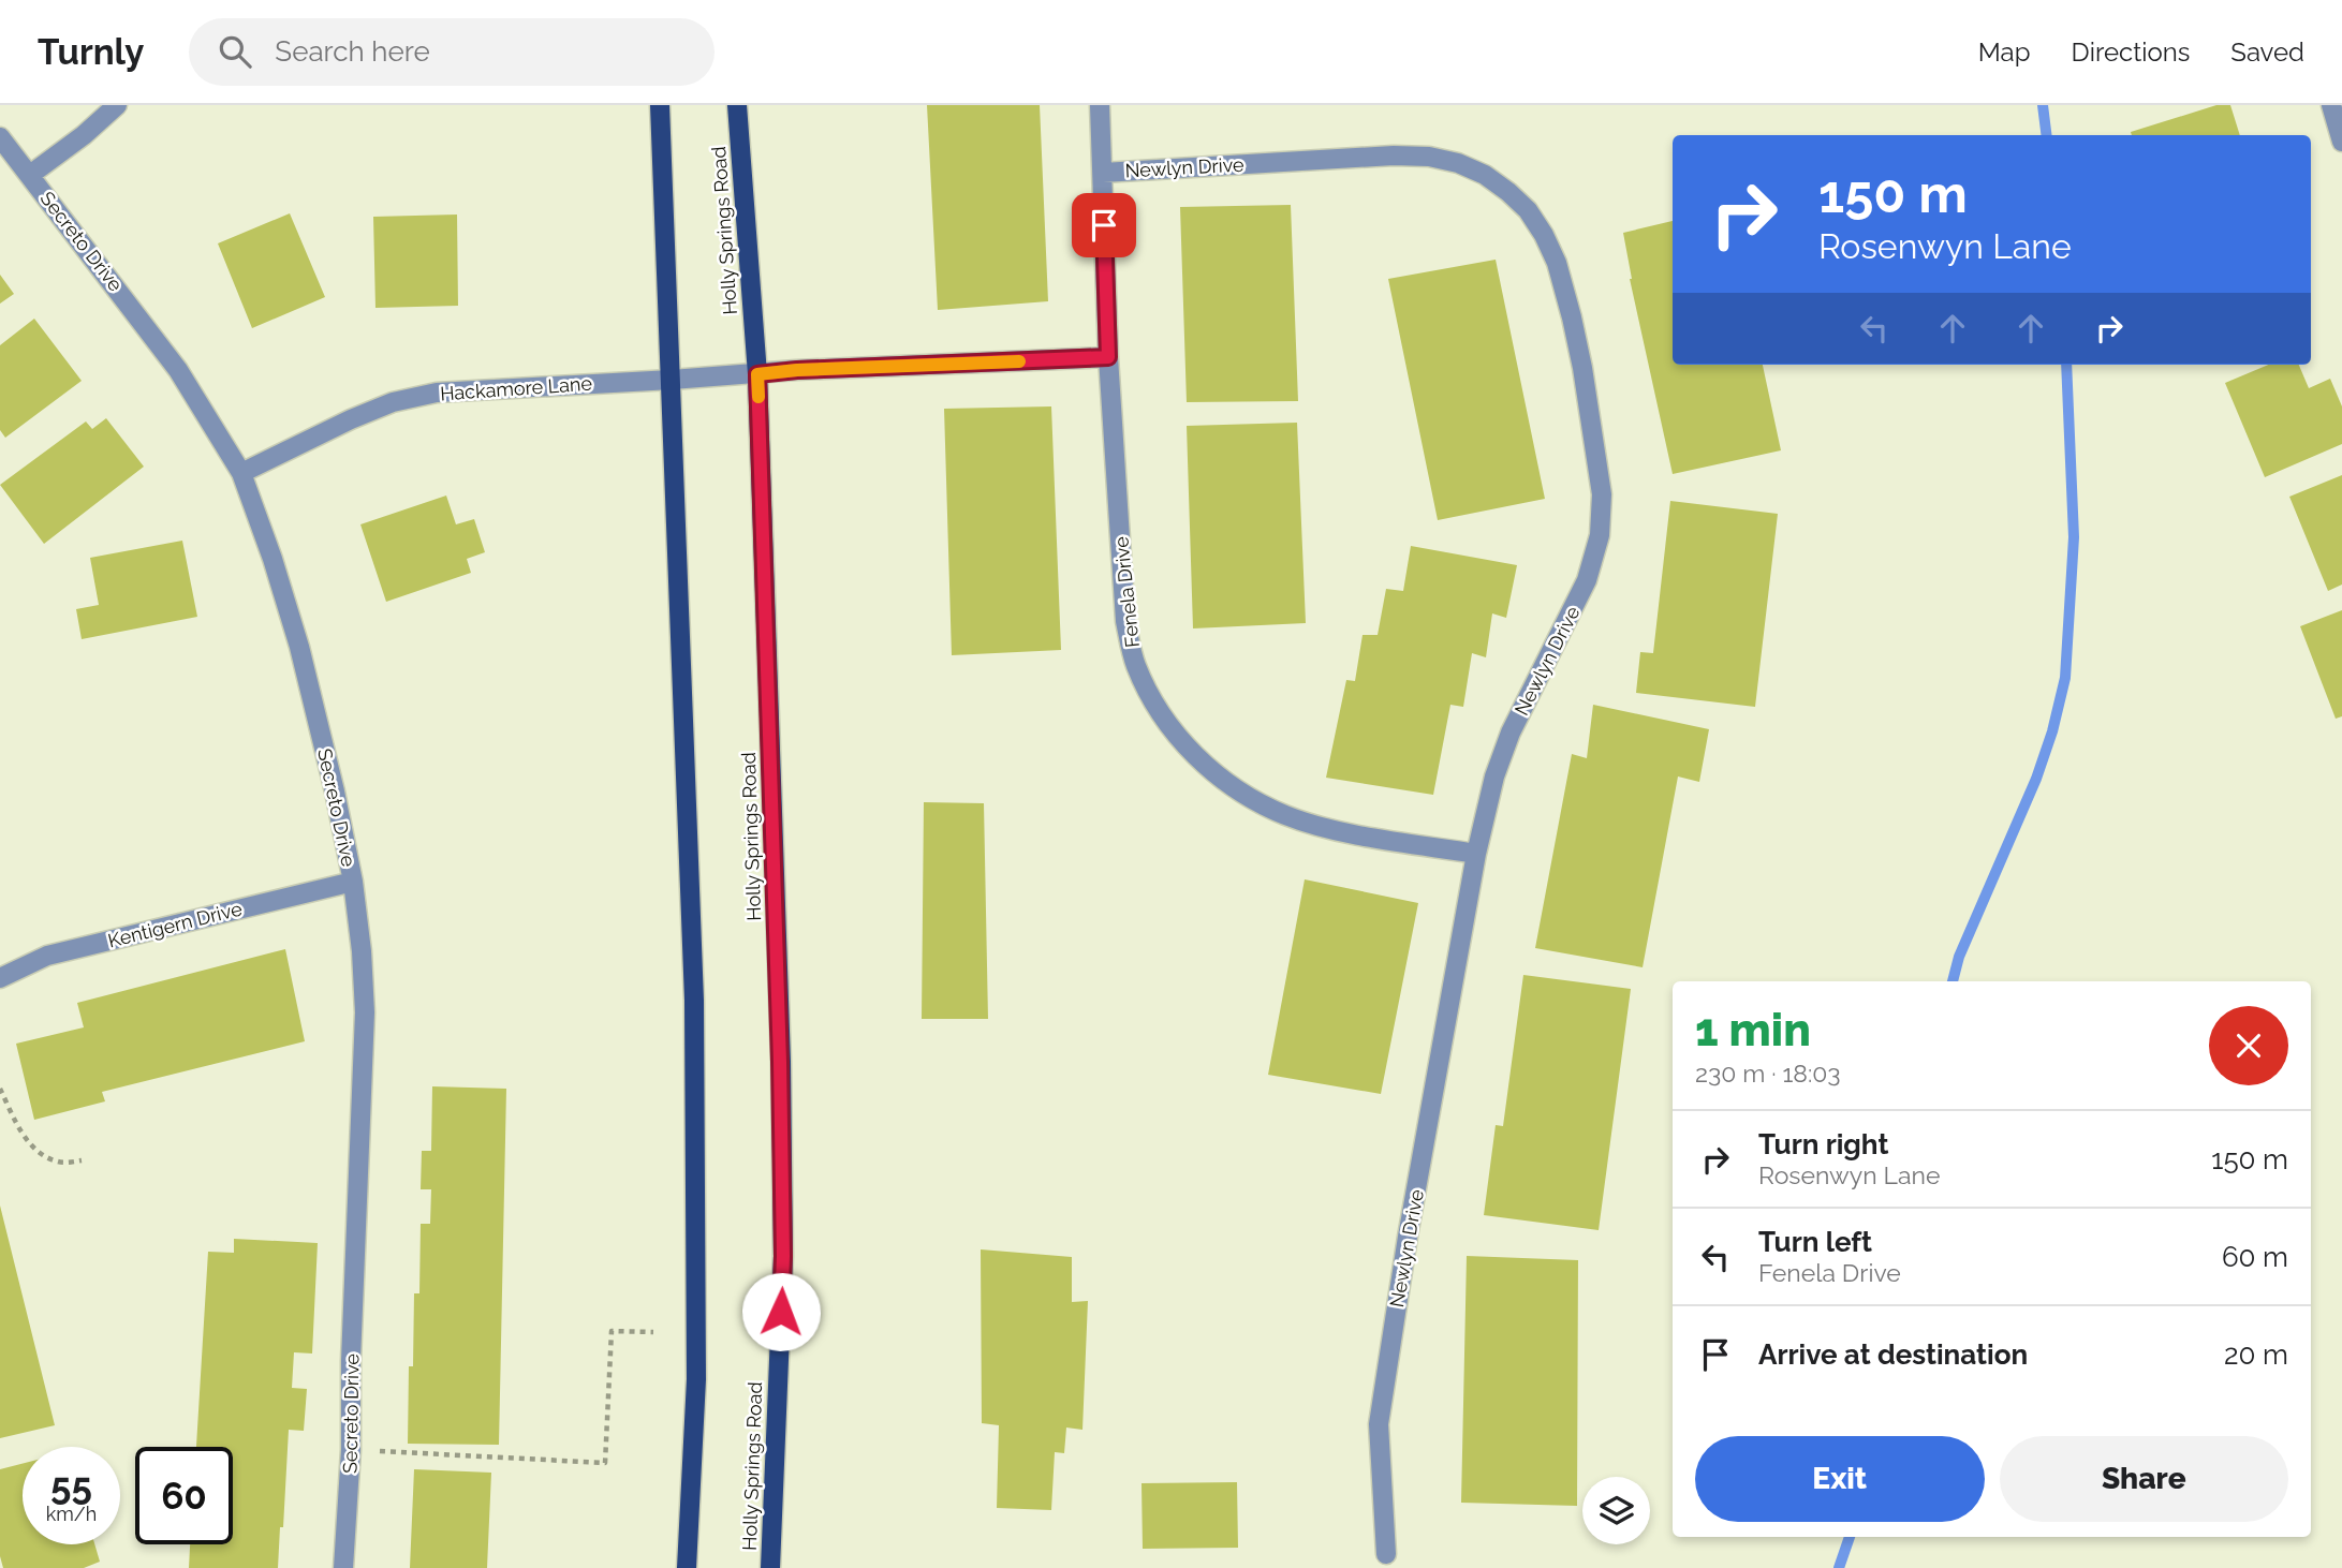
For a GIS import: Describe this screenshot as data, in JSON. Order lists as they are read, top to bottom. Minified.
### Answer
{"streets":{"main road":["Holly Springs Road"],"street":["Newlyn Drive","Secreto Drive","Hackamore Lane","Fenela Drive","Kentigern Drive"]},"crossings":[["Newlyn Drive","Fenela Drive"],["Holly Springs Road","Hackamore Lane"],["Secreto Drive","Hackamore Lane"],["Secreto Drive","Kentigern Drive"],["Hackamore Lane","Fenela Drive"]],"page":{"header":"Turnly","search":"Search here","nav":["Map","Directions","Saved"],"turn":["150 m","Rosenwyn Lane"],"heading":["1 min","230 m · 18:03"],"list":[{"name":"Turn right","note":"Rosenwyn Lane","value":"150 m"},{"name":"Turn left","note":"Fenela Drive","value":"60 m"},{"name":"Arrive at destination","value":"20 m"}],"buttons":["Exit","Share"],"speed":"55 km/h","limit":"60"}}
